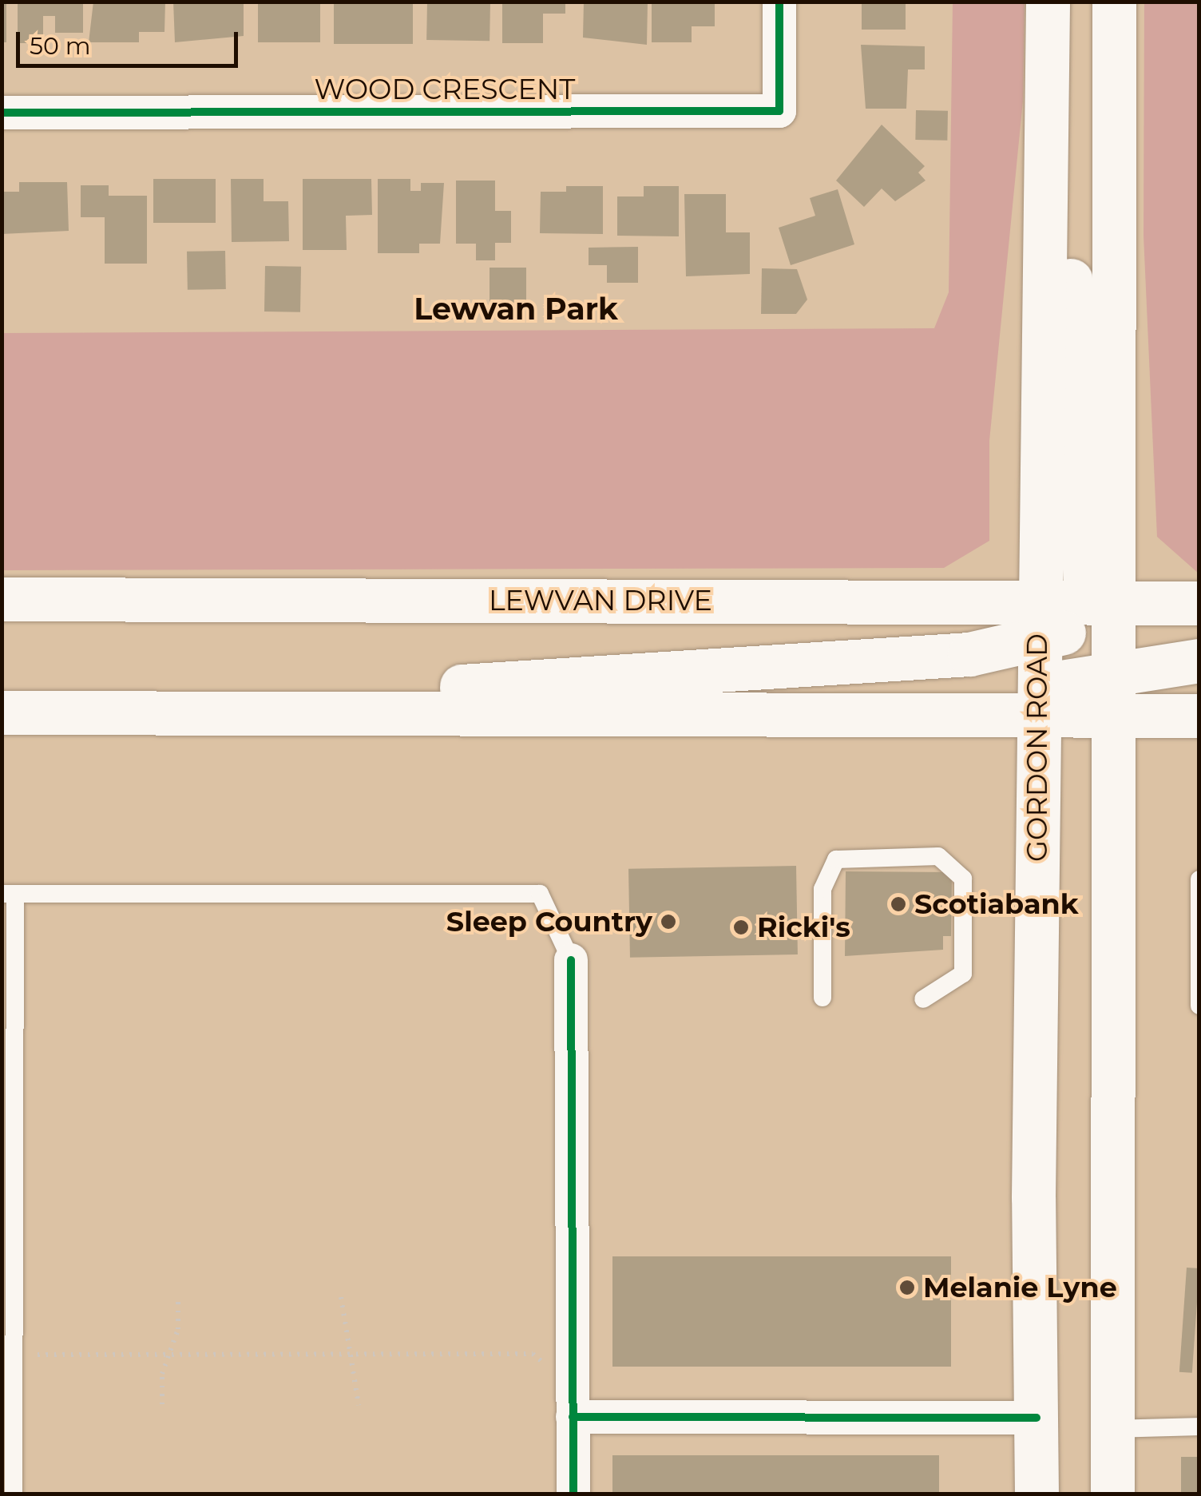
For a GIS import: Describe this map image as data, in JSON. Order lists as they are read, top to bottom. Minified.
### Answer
{"streets":{"main road":["LEWVAN DRIVE","GORDON ROAD"],"street":["WOOD CRESCENT"]},"crossings":[["LEWVAN DRIVE","GORDON ROAD"]],"districts":["Lewvan Park"],"places":["Scotiabank","Sleep Country","Ricki's","Melanie Lyne"],"scale_bar":"50 m"}
